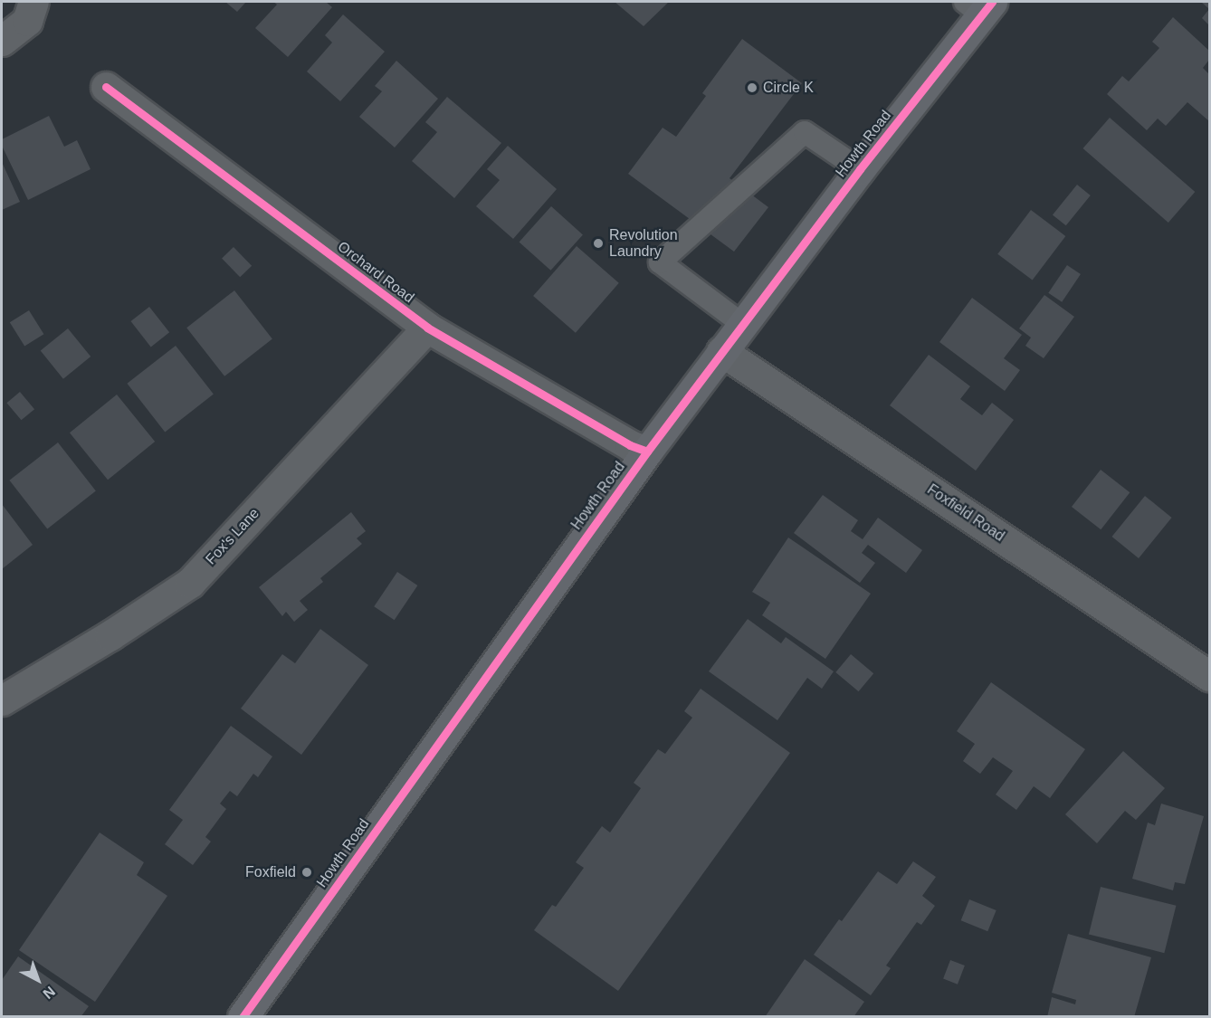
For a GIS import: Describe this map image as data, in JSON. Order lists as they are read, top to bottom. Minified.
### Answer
{"streets":{"main road":["Howth Road"],"street":["Orchard Road","Foxfield Road","Fox's Lane"]},"crossings":[["Howth Road","Orchard Road"],["Howth Road","Foxfield Road"],["Orchard Road","Fox's Lane"]],"places":["Circle K","Revolution Laundry","Foxfield"],"north":"bottom right"}
